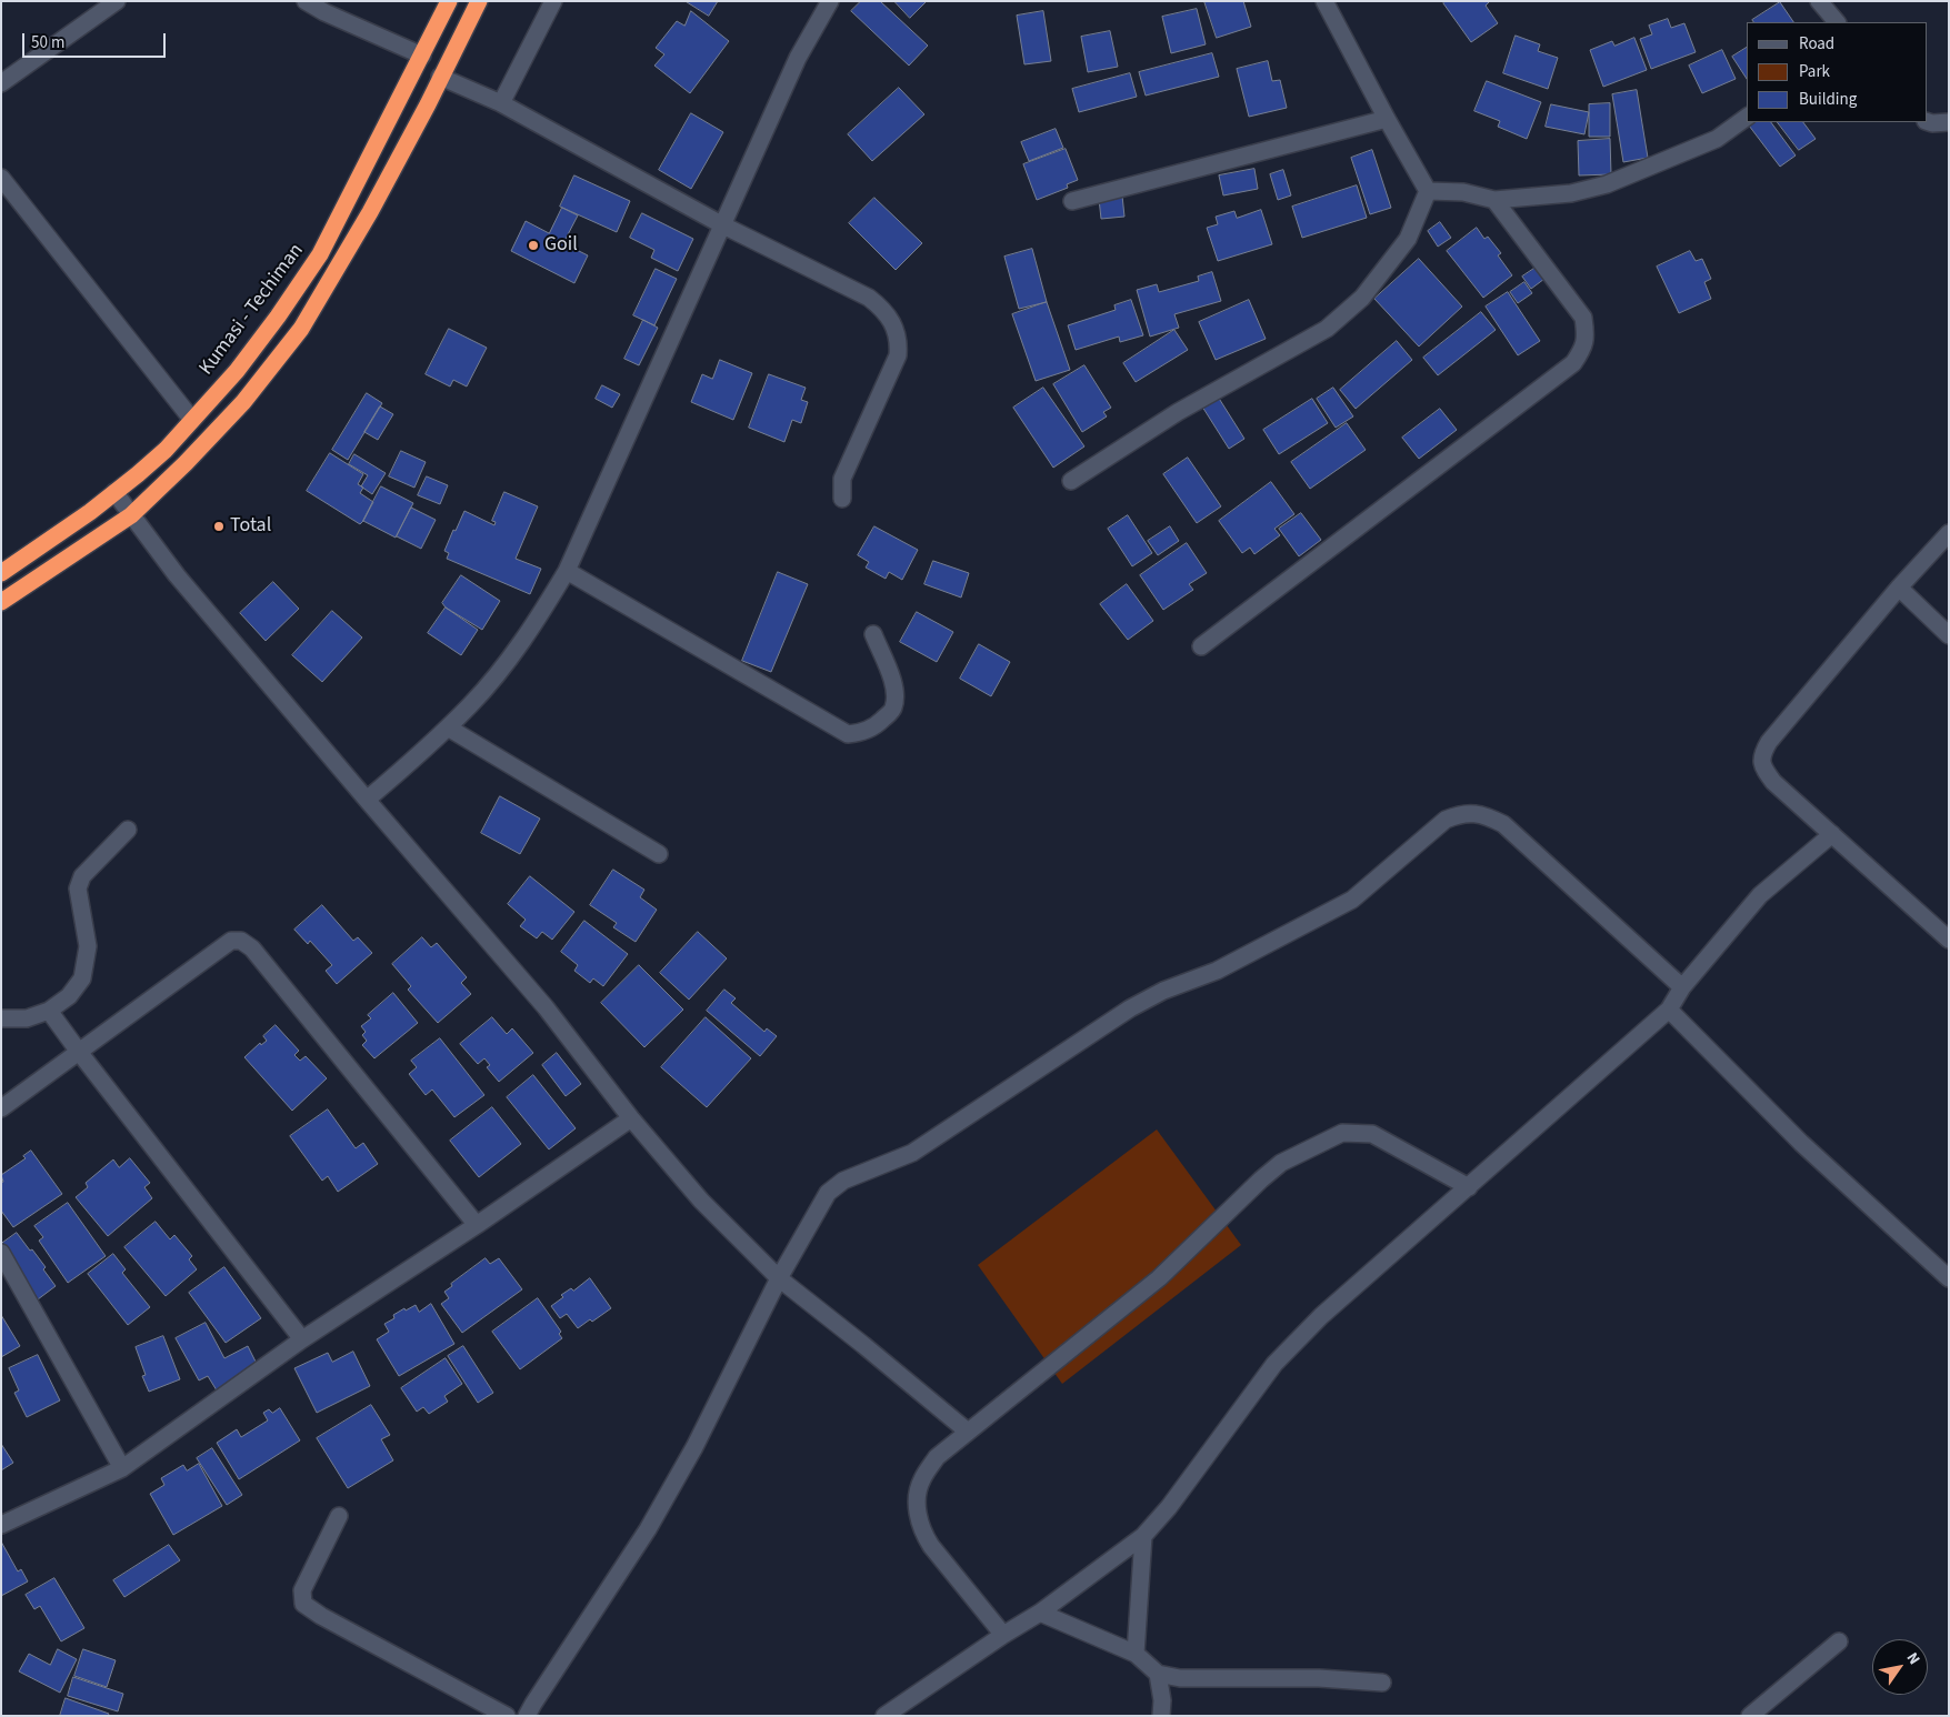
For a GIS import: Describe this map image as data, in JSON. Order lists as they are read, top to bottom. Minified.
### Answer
{"streets":{"highway":["Kumasi - Techiman"]},"places":["Goil","Total"],"legend":["Road","Park","Building"],"scale_bar":"50 m","north":"top right"}
